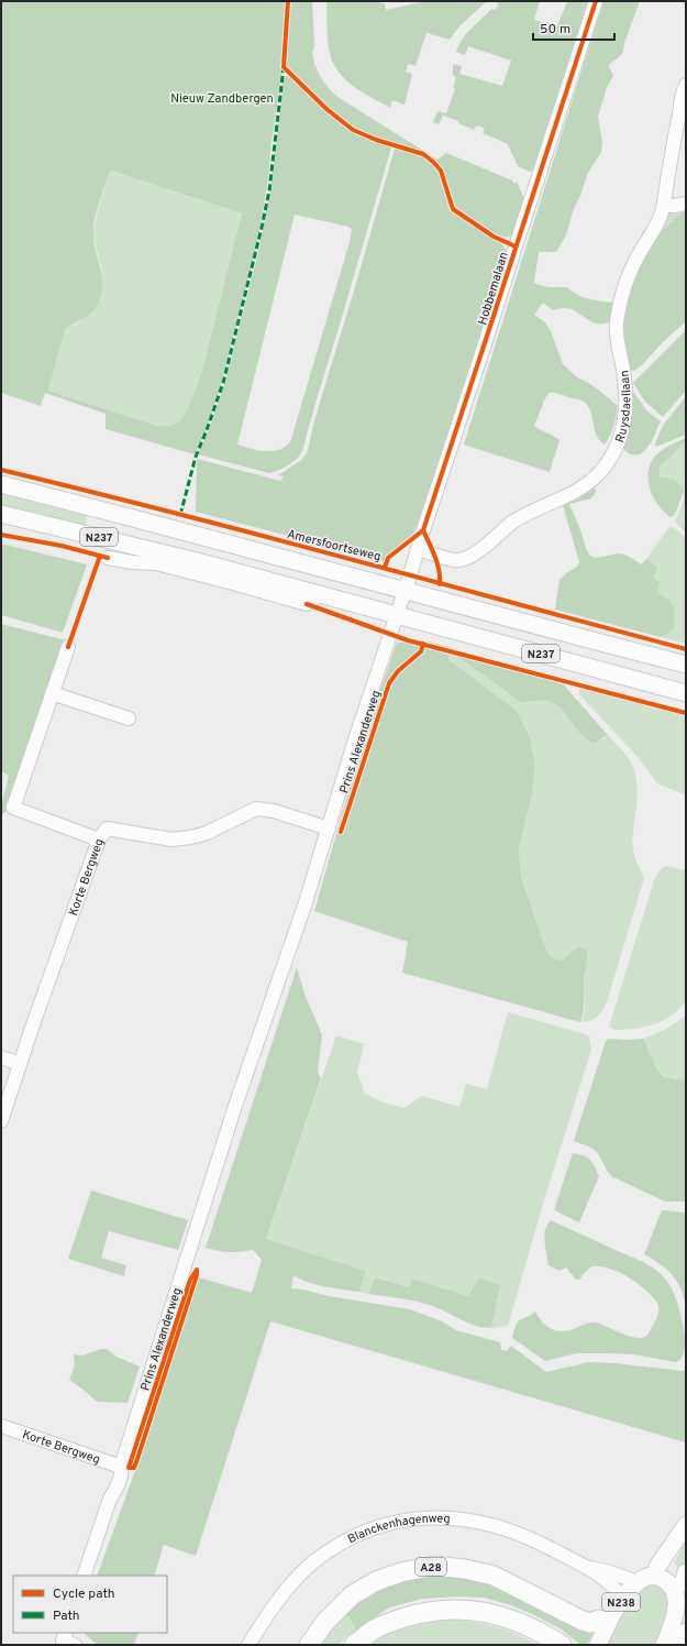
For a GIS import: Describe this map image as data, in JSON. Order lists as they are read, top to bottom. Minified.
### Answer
{"streets":{"highway":["A28"],"main road":["N237","Amersfoortseweg","N238"],"street":["Hobbemalaan","Ruysdaellaan","Prins Alexanderweg","Korte Bergweg","Blanckenhagenweg"]},"crossings":[["Hobbemalaan","Ruysdaellaan"],["Hobbemalaan","Amersfoortseweg"],["Hobbemalaan","Prins Alexanderweg"],["N237","Prins Alexanderweg"],["Amersfoortseweg","Prins Alexanderweg"],["Prins Alexanderweg","Korte Bergweg"],["Blanckenhagenweg","N238"],["A28","N238"]],"parks":["Nieuw Zandbergen"],"legend":["Cycle path","Path"],"scale_bar":"50 m"}
